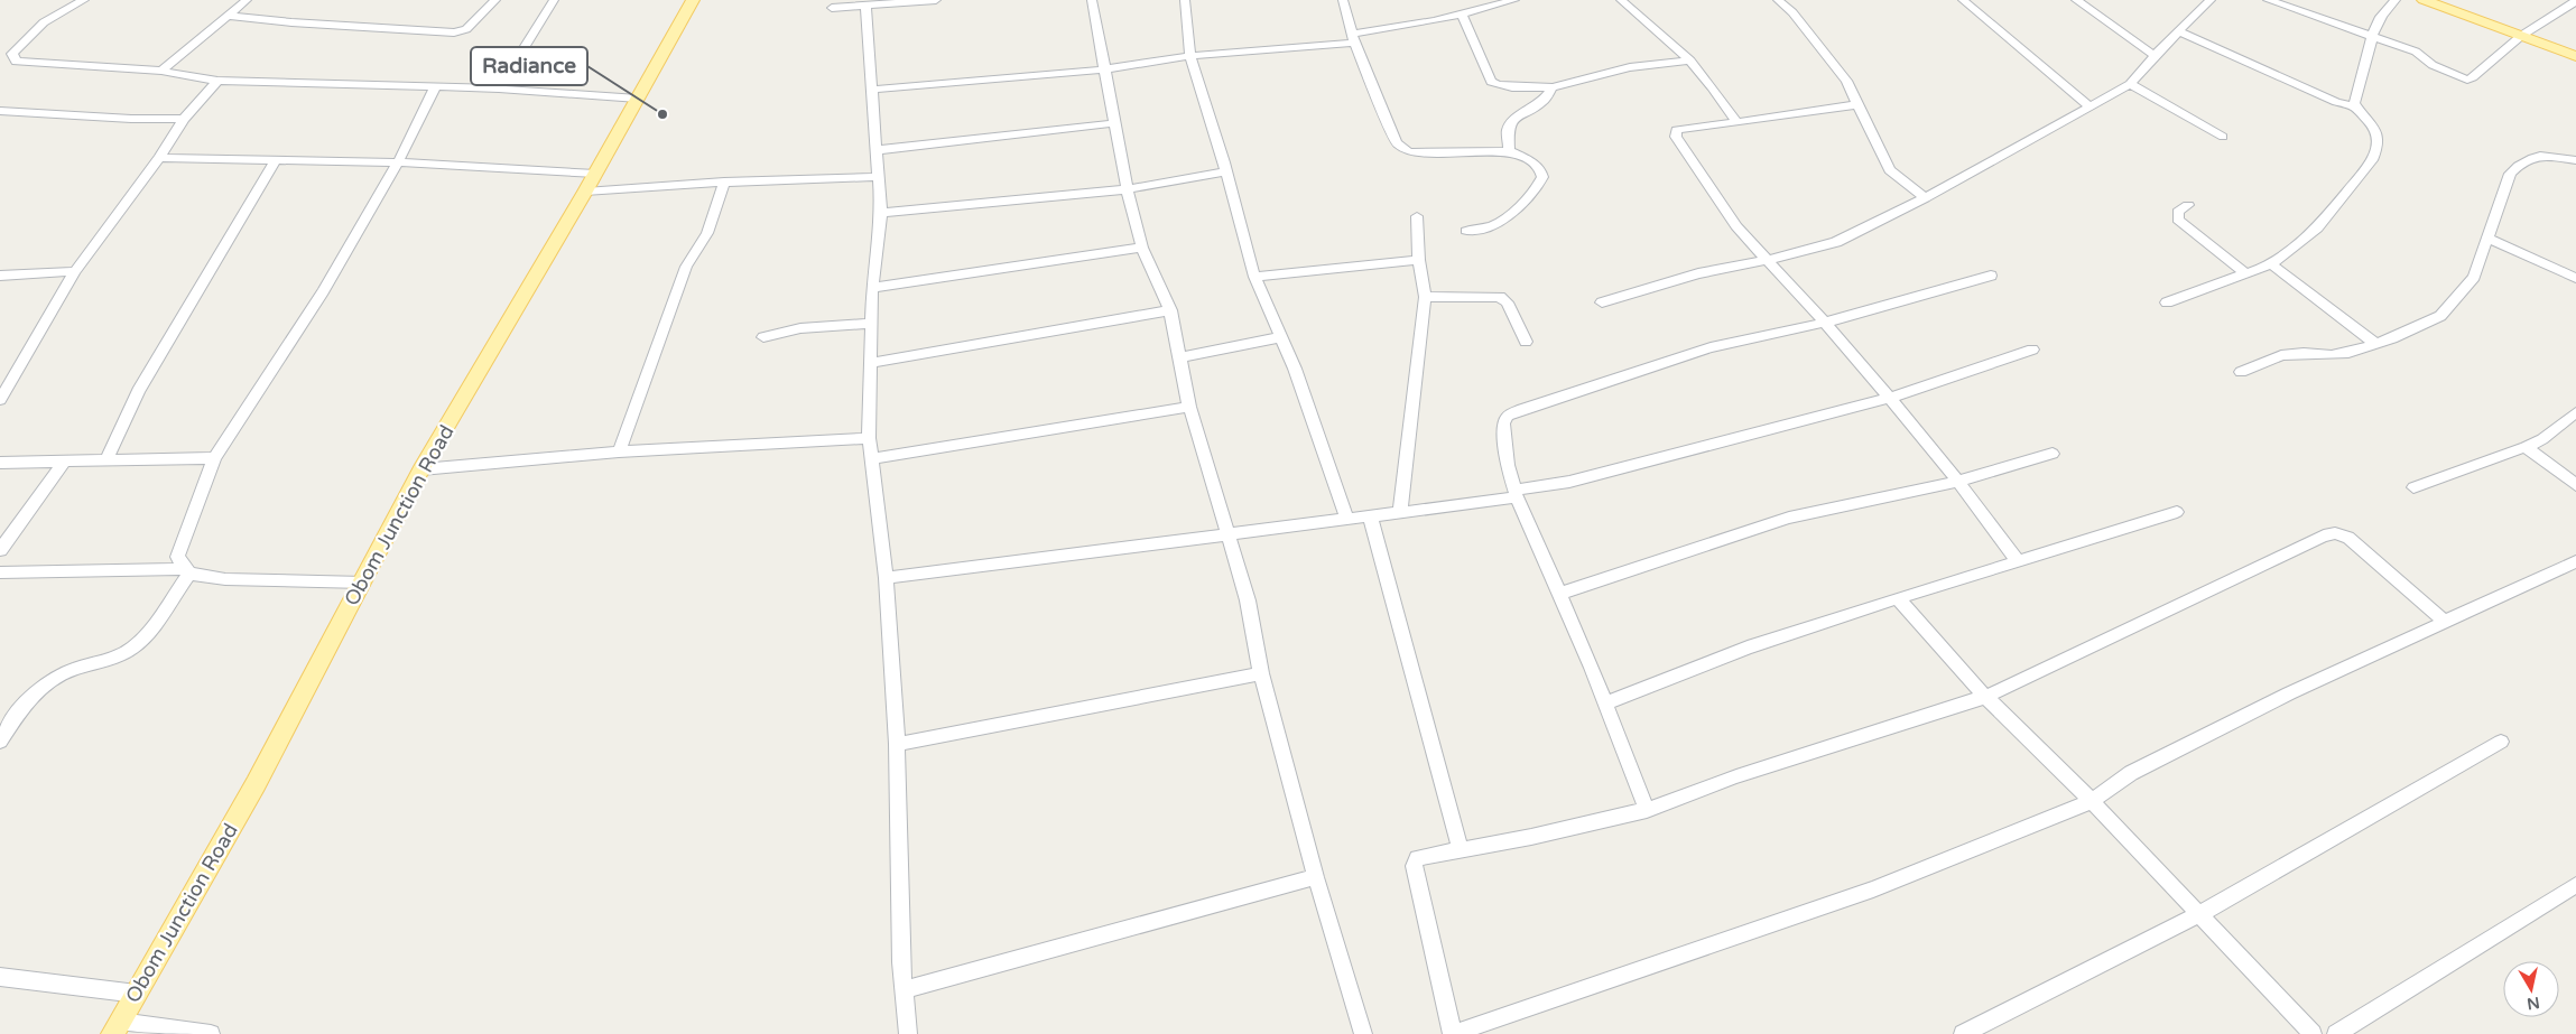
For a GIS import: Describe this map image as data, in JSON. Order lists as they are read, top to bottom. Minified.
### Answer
{"streets":{"main road":["Obom Junction Road"]},"places":["Radiance"],"north":"bottom"}
